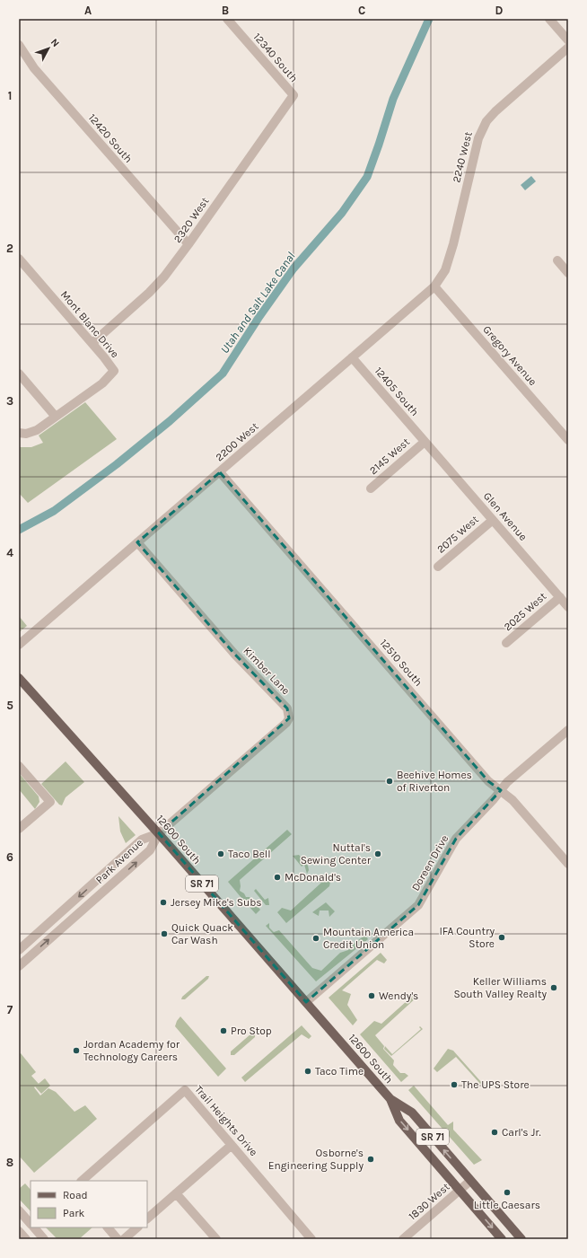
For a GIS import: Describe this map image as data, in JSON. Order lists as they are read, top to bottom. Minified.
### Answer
{"streets":{"main road":["12600 South","SR 71"],"street":["12340 South","12420 South","2240 West","2320 West","Mont Blanc Drive","Gregory Avenue","12405 South","2200 West","2145 West","Glen Avenue","2075 West","2025 West","12510 South","Kimber Lane","Park Avenue","Doreen Drive","Trail Heights Drive","1830 West"]},"crossings":[["12340 South","2320 West"],["12420 South","2320 West"],["2240 West","2200 West"],["2320 West","Mont Blanc Drive"],["Gregory Avenue","2200 West"],["12405 South","2200 West"],["12405 South","2145 West"],["12405 South","Glen Avenue"],["2200 West","12510 South"],["2200 West","Kimber Lane"],["2145 West","Glen Avenue"],["Glen Avenue","2075 West"],["Glen Avenue","2025 West"],["12510 South","Doreen Drive"],["Kimber Lane","12600 South"],["Kimber Lane","Park Avenue"],["12600 South","Park Avenue"],["12600 South","Doreen Drive"],["12600 South","1830 West"]],"water":["Utah and Salt Lake Canal"],"places":["Beehive Homes of Riverton","Taco Bell","Nuttal's Sewing Center","McDonald's","Jersey Mike's Subs","Quick Quack Car Wash","IFA Country Store","Mountain America Credit Union","Keller Williams South Valley Realty","Wendy's","Pro Stop","Jordan Academy for Technology Careers","Taco Time","The UPS Store","Carl's Jr.","Osborne's Engineering Supply","Little Caesars"],"legend":["Road","Park"],"north":"top right","grid":{"columns":["A","B","C","D"],"rows":["1","2","3","4","5","6","7","8"]}}
